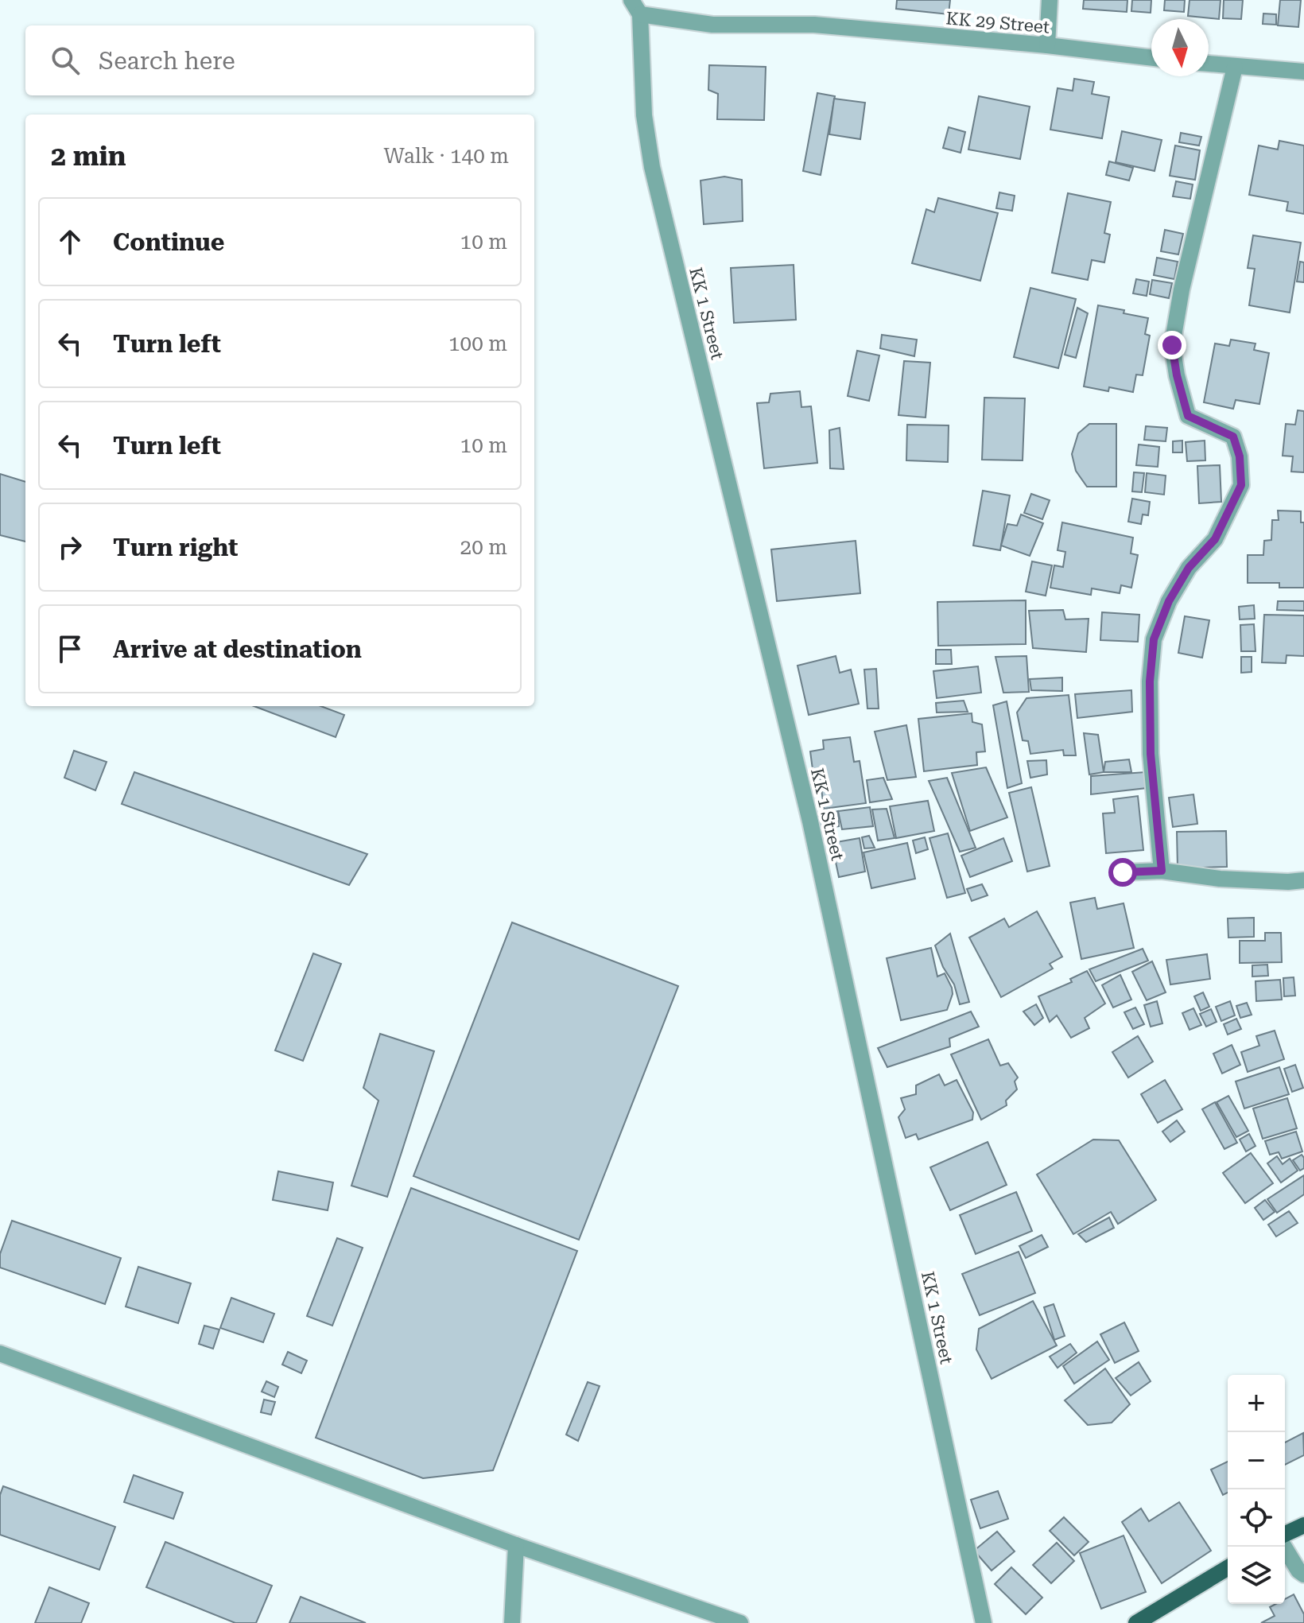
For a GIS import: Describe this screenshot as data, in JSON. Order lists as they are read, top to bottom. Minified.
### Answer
{"streets":{"street":["KK 29 Street","KK 1 Street"]},"crossings":[["KK 29 Street","KK 1 Street"]],"north":"bottom","page":{"search":"Search here","heading":["2 min","Walk · 140 m"],"list":[["Continue","10 m"],["Turn left","100 m"],["Turn left","10 m"],["Turn right","20 m"],"Arrive at destination"],"map_buttons":["+","−"]}}
